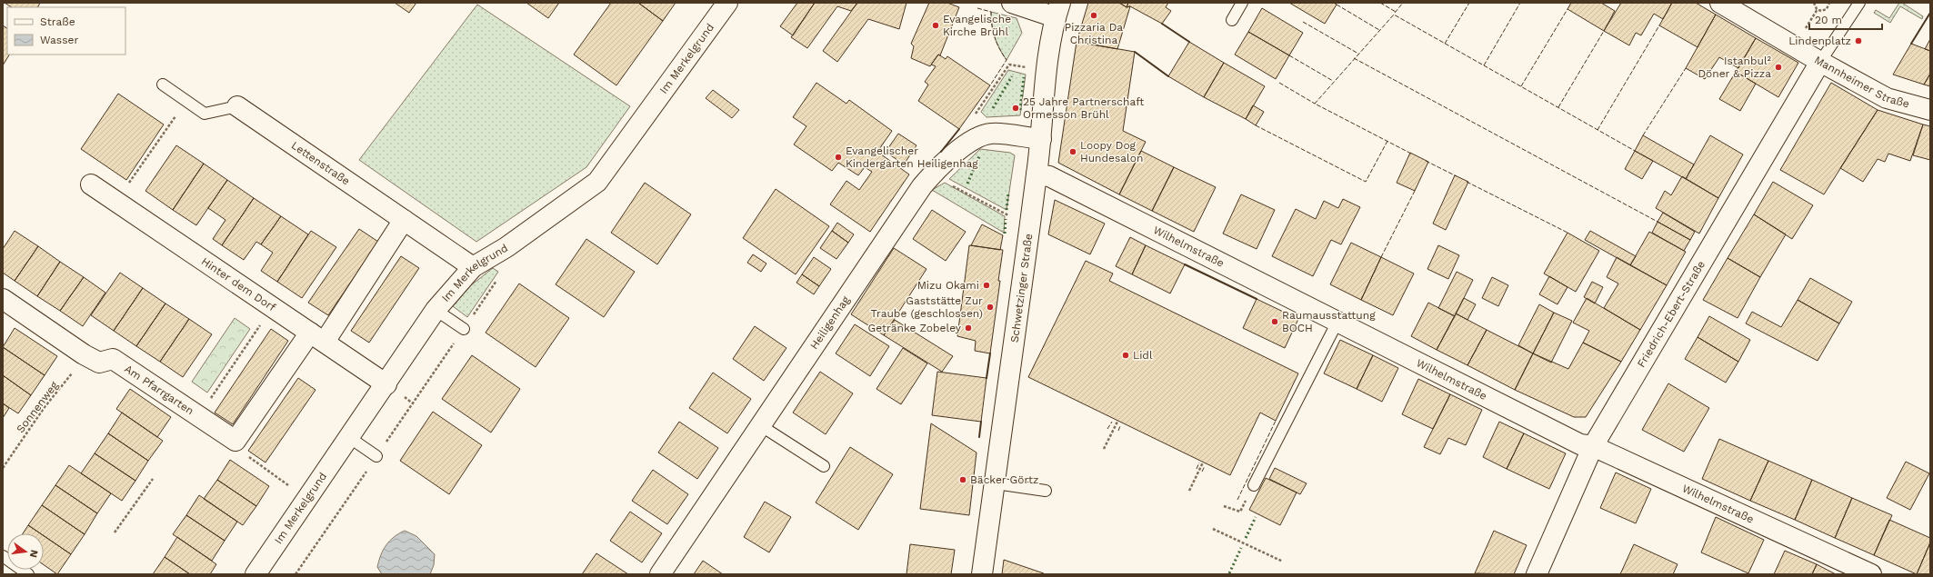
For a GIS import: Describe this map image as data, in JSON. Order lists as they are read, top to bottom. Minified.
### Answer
{"streets":{"street":["Im Merkelgrund","Mannheimer Straße","Lettenstraße","Wilhelmstraße","Hinter dem Dorf","Schwetzinger Straße","Friedrich-Ebert-Straße","Heiligenhag","Am Pfarrgarten"],"path":["Sonnenweg"]},"crossings":[["Im Merkelgrund","Lettenstraße"],["Im Merkelgrund","Hinter dem Dorf"],["Mannheimer Straße","Friedrich-Ebert-Straße"],["Wilhelmstraße","Schwetzinger Straße"],["Wilhelmstraße","Friedrich-Ebert-Straße"],["Schwetzinger Straße","Heiligenhag"],["Am Pfarrgarten","Sonnenweg"]],"places":["Pizzaria Da Christina","Evangelische Kirche Brühl","Lindenplatz","Istanbul² Döner & Pizza","25 Jahre Partnerschaft Ormesson Brühl","Loopy Dog Hundesalon","Evangelischer Kindergarten Heiligenhag","Mizu Okami","Gaststätte Zur Traube (geschlossen)","Raumausstattung BOCH","Getränke Zobeley","Lidl","Bäcker Görtz"],"legend":["Straße","Wasser"],"scale_bar":"20 m","north":"right"}
